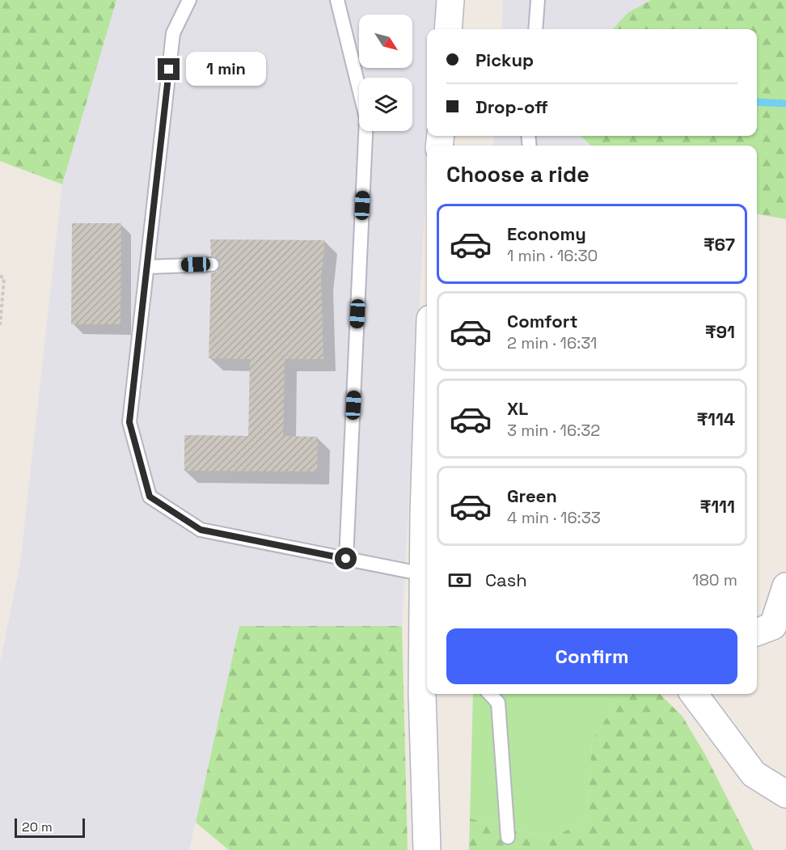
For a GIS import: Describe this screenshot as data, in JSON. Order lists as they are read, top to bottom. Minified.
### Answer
{"scale_bar":"20 m","north":"bottom right","page":{"banner":["Pickup","Drop-off"],"bubble":"1 min","heading":"Choose a ride","list":[{"name":"Economy","note":"1 min · 16:30","value":"₹67"},{"name":"Comfort","note":"2 min · 16:31","value":"₹91"},{"name":"XL","note":"3 min · 16:32","value":"₹114"},{"name":"Green","note":"4 min · 16:33","value":"₹111"}],"pay":["Cash","180 m"],"buttons":"Confirm","scale":"20 m"}}
